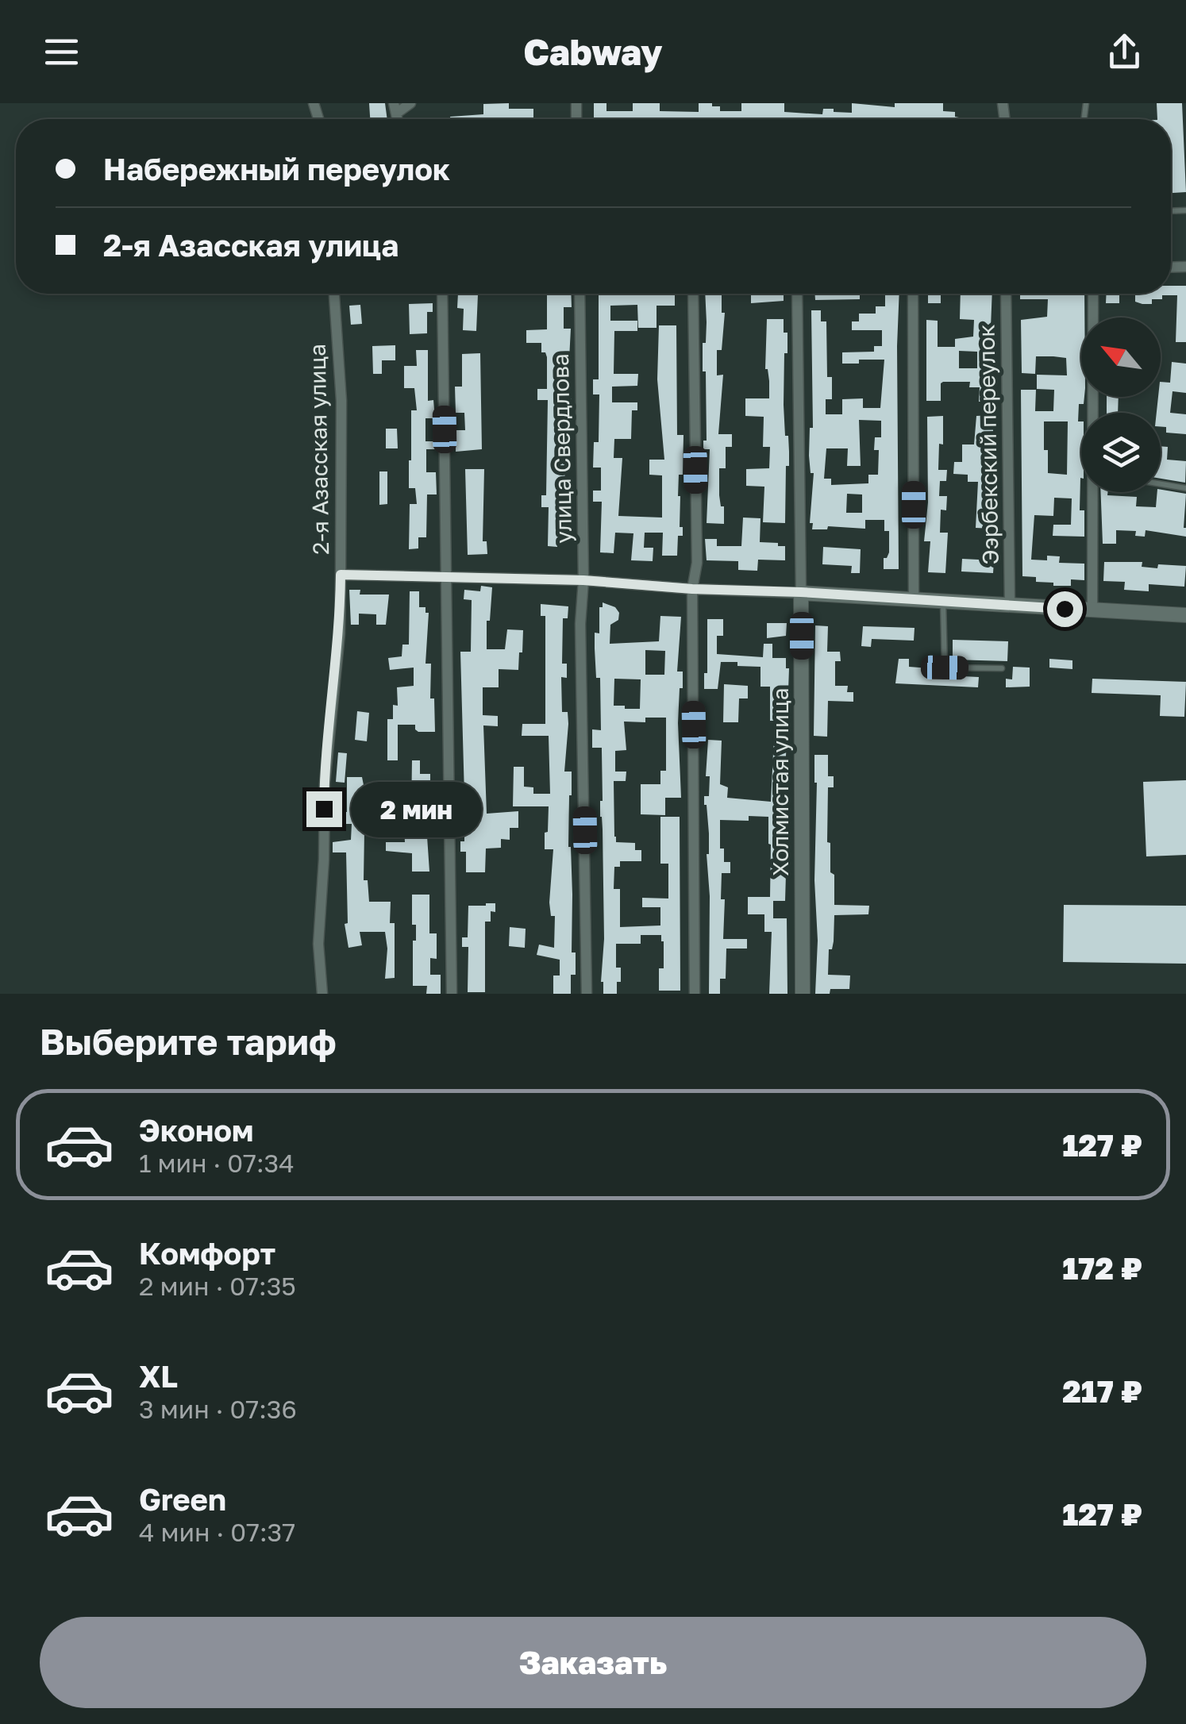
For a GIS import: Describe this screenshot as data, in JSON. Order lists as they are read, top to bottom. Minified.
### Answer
{"streets":{"street":["Ээрбекский переулок","улица Свердлова","2-я Азасская улица","Холмистая улица"]},"north":"top left","page":{"header":"Cabway","banner":["Набережный переулок","2-я Азасская улица"],"bubble":"2 мин","heading":"Выберите тариф","list":[{"name":"Эконом","note":"1 мин · 07:34","value":"127 ₽"},{"name":"Комфорт","note":"2 мин · 07:35","value":"172 ₽"},{"name":"XL","note":"3 мин · 07:36","value":"217 ₽"},{"name":"Green","note":"4 мин · 07:37","value":"127 ₽"}],"buttons":"Заказать"}}
